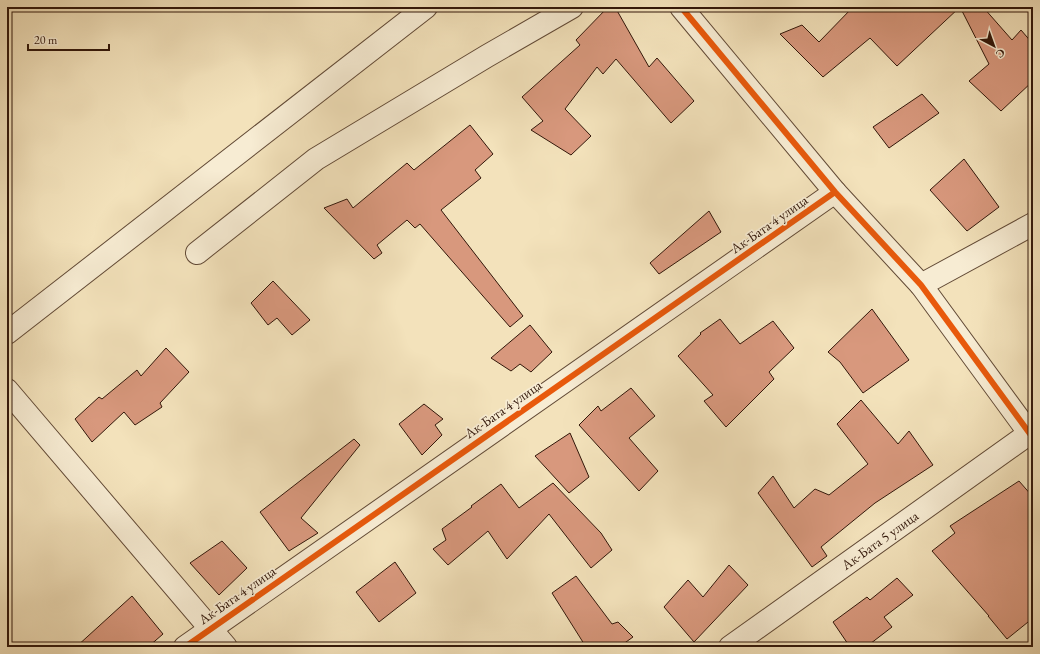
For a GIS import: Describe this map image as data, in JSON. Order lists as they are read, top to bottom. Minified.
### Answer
{"streets":{"street":["Ак-Бата 4 улица","Ак-Бата 5 улица"]},"scale_bar":"20 m","north":"bottom right"}
